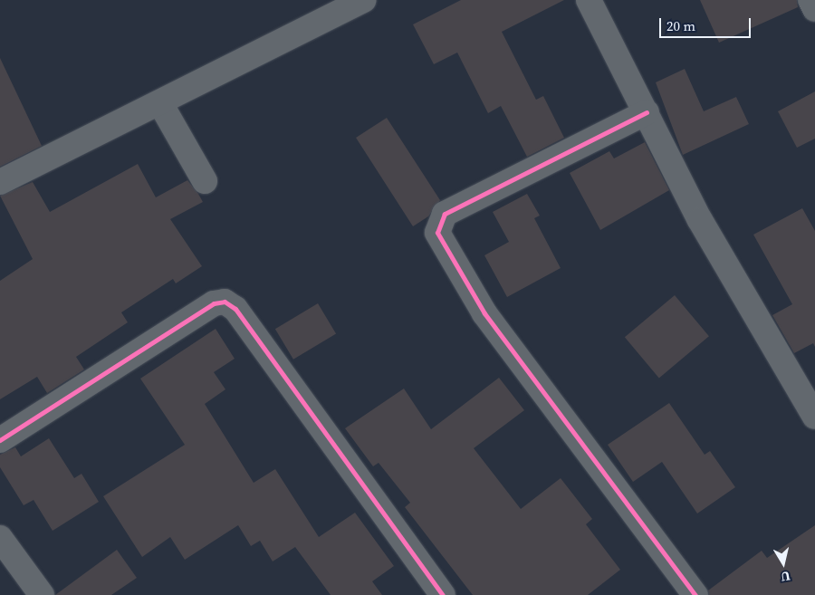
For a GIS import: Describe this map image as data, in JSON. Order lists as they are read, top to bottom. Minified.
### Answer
{"scale_bar":"20 m","north":"bottom"}
